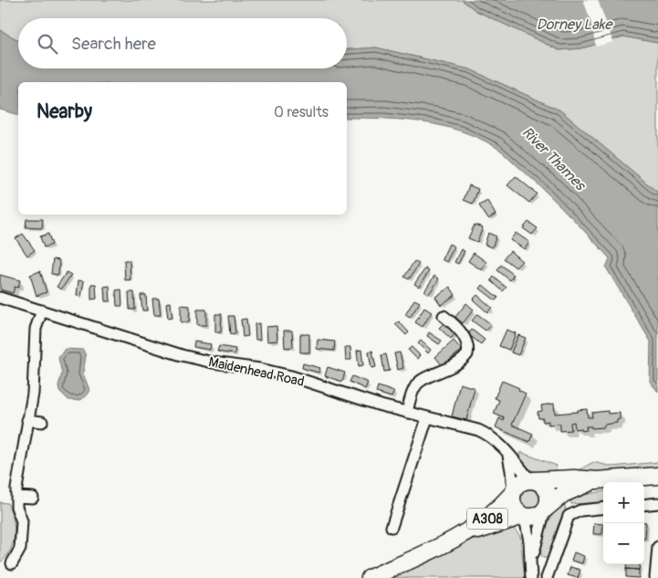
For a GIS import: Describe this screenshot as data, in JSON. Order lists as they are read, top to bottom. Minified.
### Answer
{"streets":{"main road":["A308"],"street":["Maidenhead Road"]},"crossings":[["Maidenhead Road","A308"]],"water":["Dorney Lake","River Thames"],"page":{"search":"Search here","heading":["Nearby","0 results"],"map_buttons":["+","−"]}}
